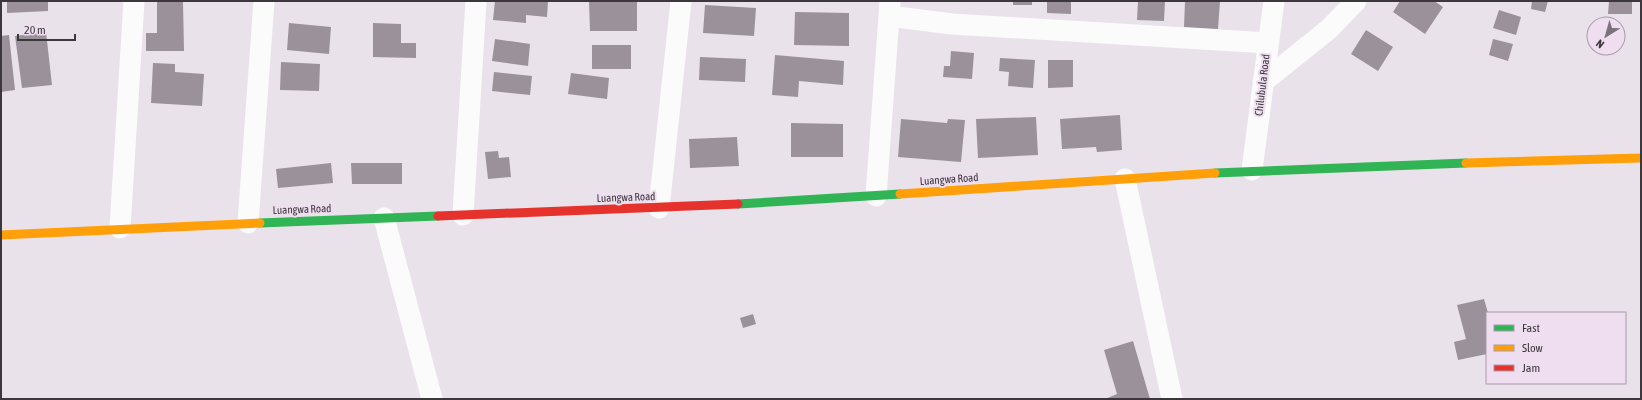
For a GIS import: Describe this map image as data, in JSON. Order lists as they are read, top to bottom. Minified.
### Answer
{"streets":{"street":["Chilubula Road","Luangwa Road"]},"crossings":[["Chilubula Road","Luangwa Road"]],"legend":["Fast","Slow","Jam"],"scale_bar":"20 m","north":"bottom left"}
